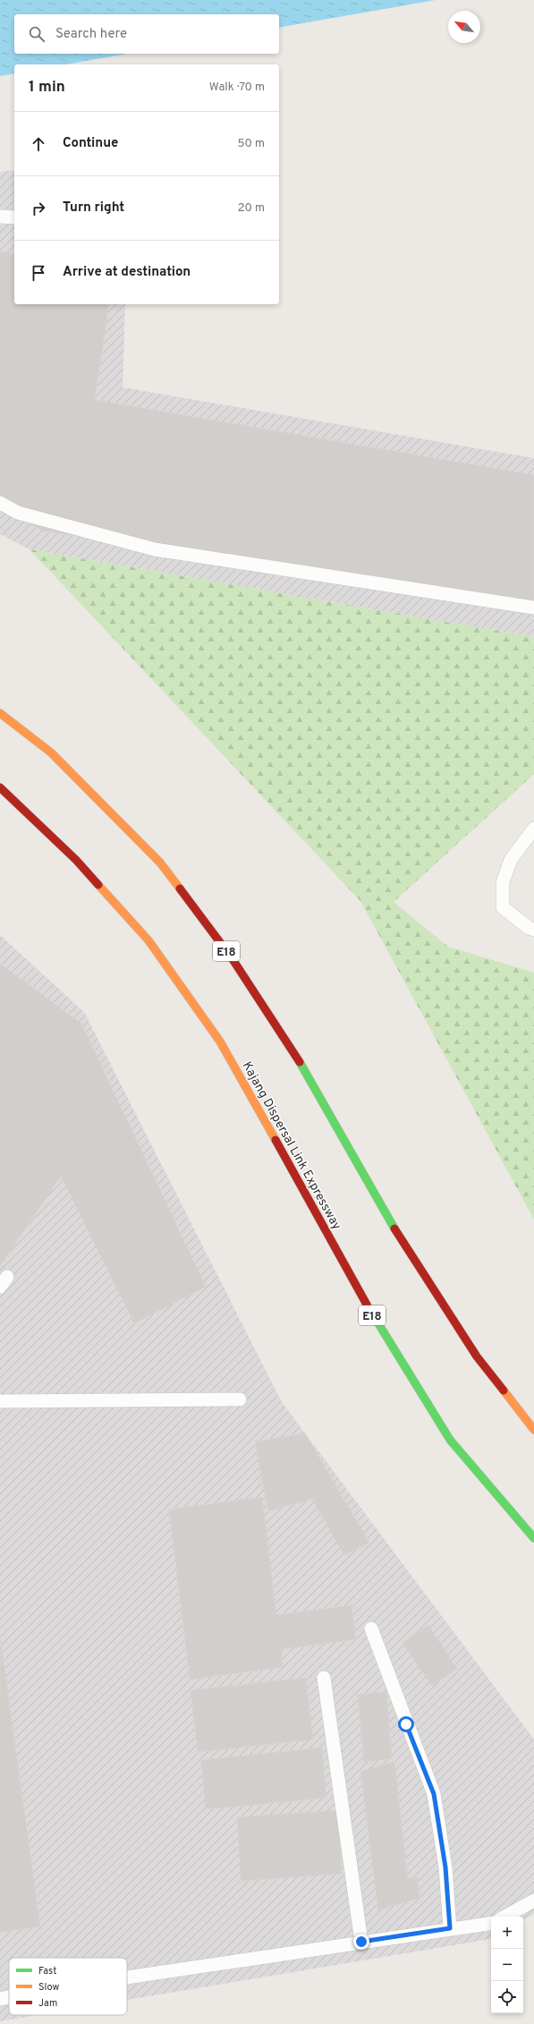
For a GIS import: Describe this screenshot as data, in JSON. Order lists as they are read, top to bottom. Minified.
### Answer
{"streets":{"highway":["E18","Kajang Dispersal Link Expressway"]},"legend":["Fast","Slow","Jam"],"north":"top left","page":{"search":"Search here","heading":["1 min","Walk · 70 m"],"list":[["Continue","50 m"],["Turn right","20 m"],"Arrive at destination"],"map_buttons":["+","−"]}}
